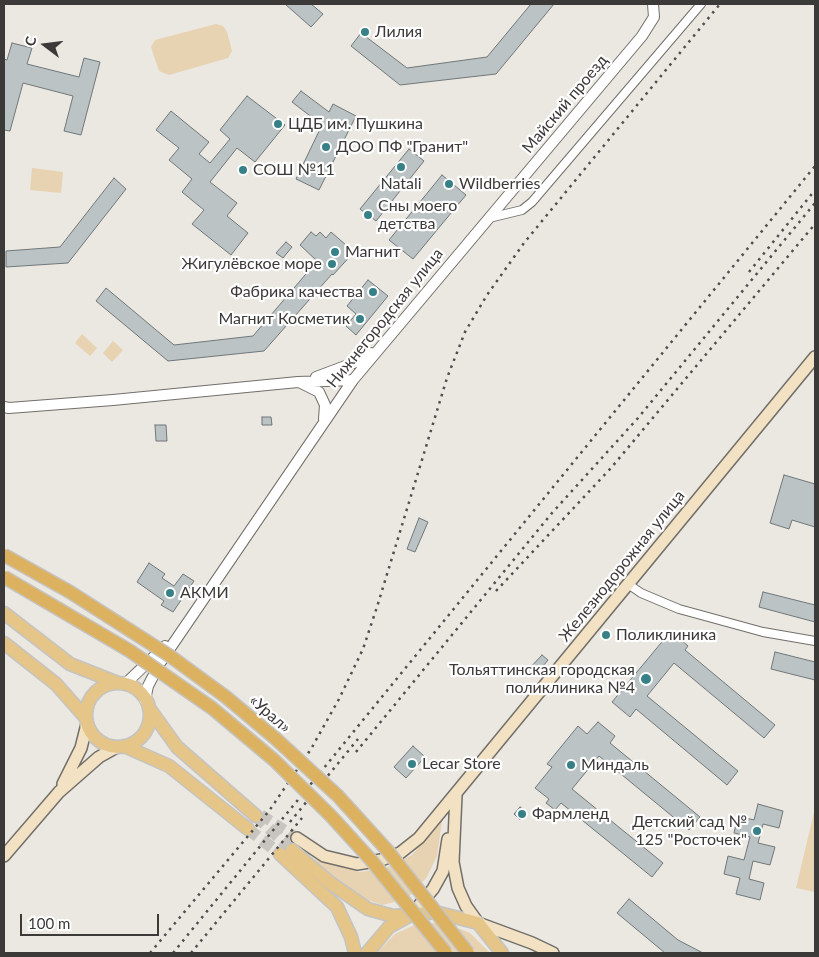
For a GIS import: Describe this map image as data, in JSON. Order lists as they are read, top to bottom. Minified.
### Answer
{"streets":{"highway":["«Урал»"],"main road":["Железнодорожная улица"],"street":["Майский проезд","Нижнегородская улица"]},"crossings":[["Майский проезд","Нижнегородская улица"]],"places":["Лилия","ЦДБ им. Пушкина","ДОО ПФ \"Гранит\"","Natali","СОШ №11","Wildberries","Сны моего детства","Магнит","Жигулёвское море","Фабрика качества","Магнит Косметик","АКМИ","Поликлиника","Тольяттинская городская поликлиника №4","Lecar Store","Миндаль","Фармленд","Детский сад № 125 \"Росточек\""],"scale_bar":"100 m","north":"left"}
